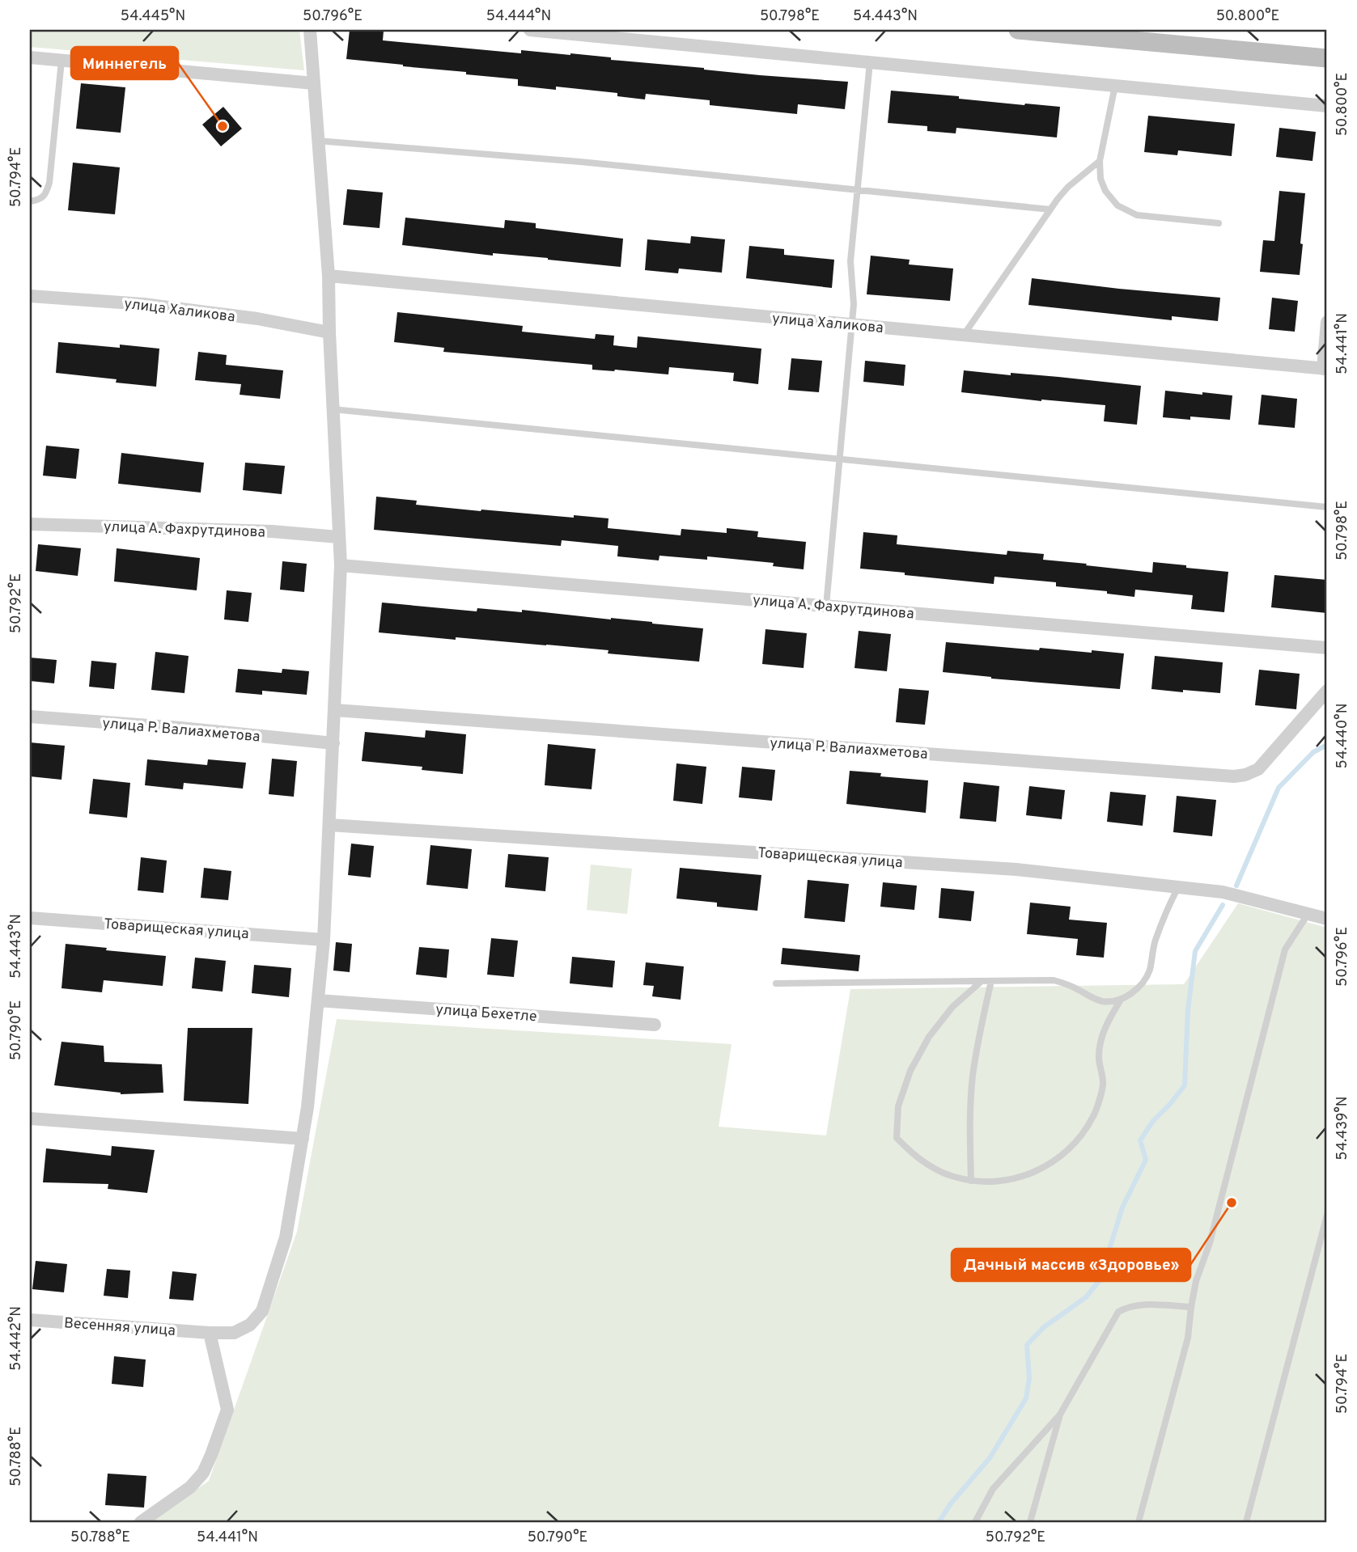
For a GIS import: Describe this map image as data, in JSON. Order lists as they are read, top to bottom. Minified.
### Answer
{"streets":{"street":["улица Халикова","улица А. Фахрутдинова","улица Р. Валиахметова","Товарищеская улица","улица Бехетле","Весенняя улица"]},"crossings":[["улица Халикова","Весенняя улица"],["улица А. Фахрутдинова","Весенняя улица"],["улица Р. Валиахметова","Весенняя улица"],["Товарищеская улица","Весенняя улица"],["улица Бехетле","Весенняя улица"]],"places":["Миннегель","Дачный массив «Здоровье»"],"coordinates":["54.445°N","50.796°E","54.444°N","50.798°E","54.443°N","50.800°E","50.794°E","54.441°N","50.792°E","54.440°N","50.790°E","54.439°N","54.442°N","50.788°E"]}
